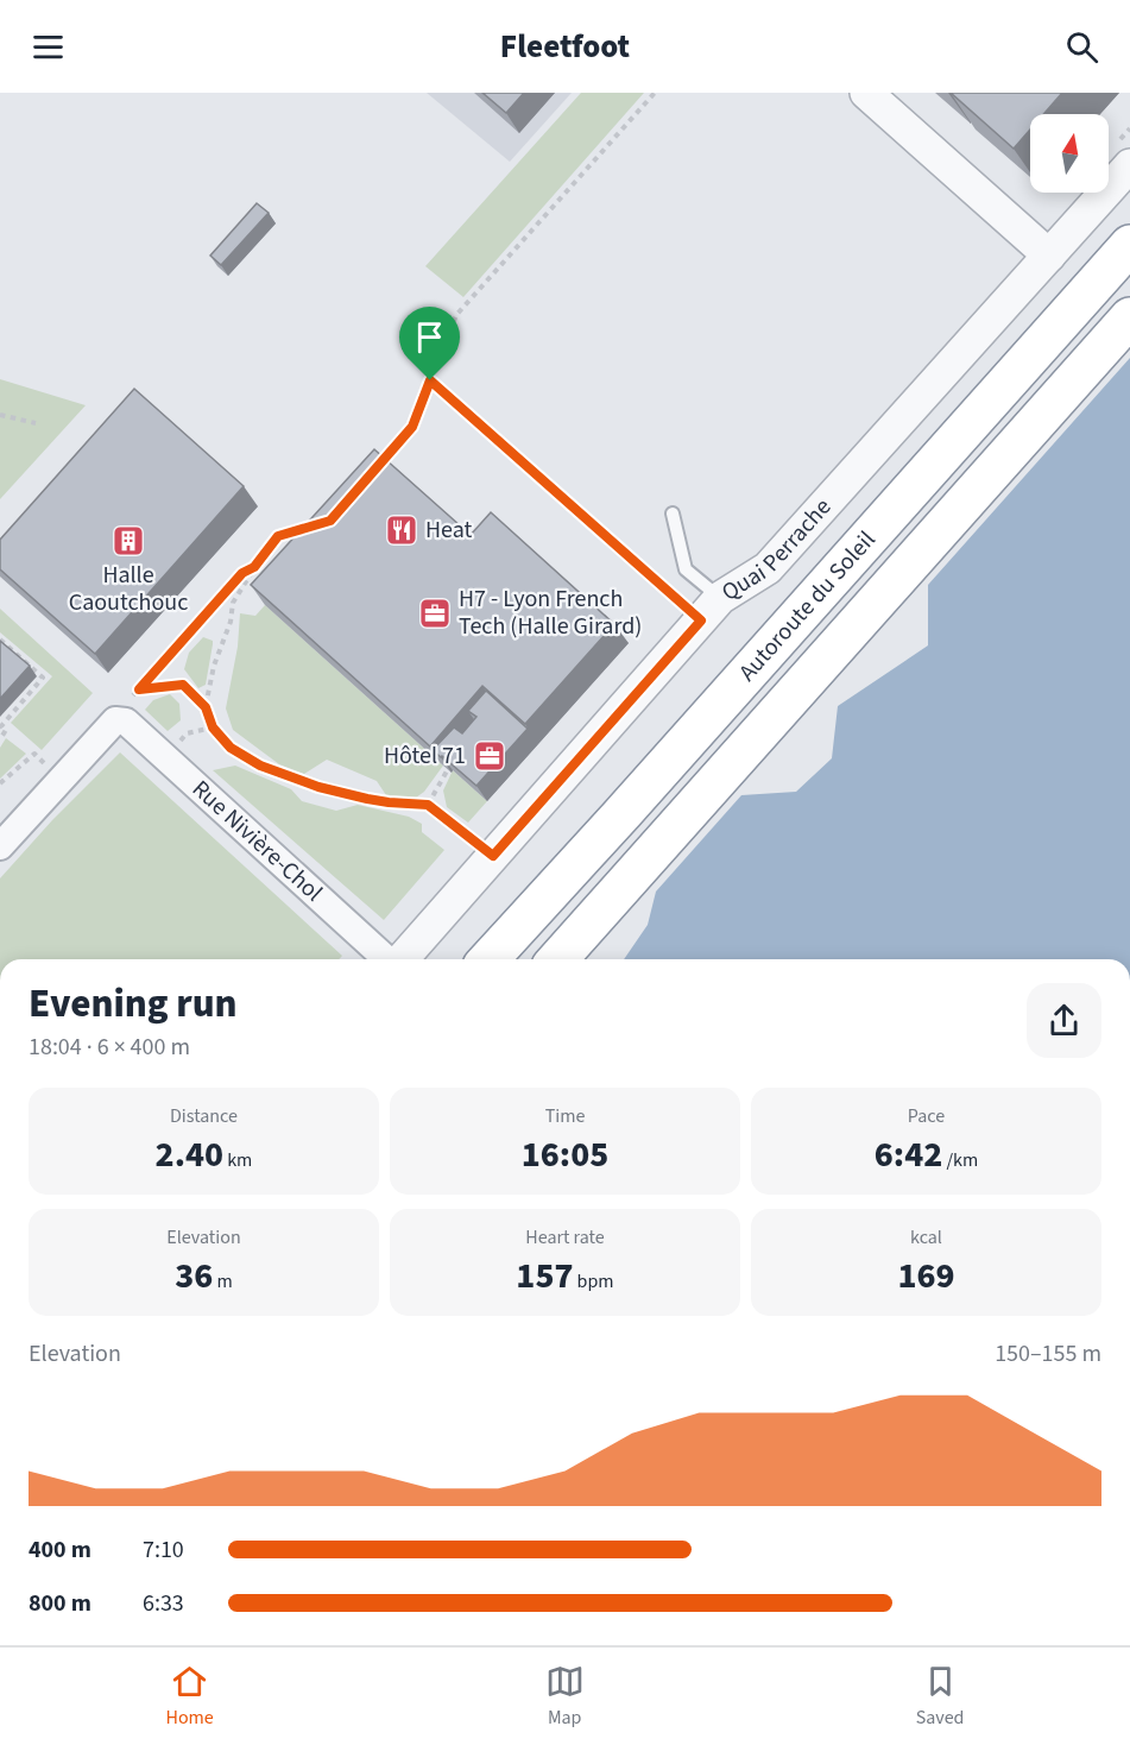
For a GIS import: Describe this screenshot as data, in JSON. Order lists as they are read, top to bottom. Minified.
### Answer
{"streets":{"highway":["Autoroute du Soleil"],"street":["Quai Perrache","Rue Nivière-Chol"]},"places":{"restaurant":["Heat"],"building":["Halle Caoutchouc"],"office":["H7 - Lyon French Tech (Halle Girard)","Hôtel 71"]},"north":"top","page":{"header":"Fleetfoot","heading":["Evening run","18:04 · 6 × 400 m"],"stats":[["Distance","2.40 km"],["Time","16:05"],["Pace","6:42 /km"],["Elevation","36 m"],["Heart rate","157 bpm"],["kcal","169"]],"chart":["Elevation","150–155 m"],"list":[{"name":"400 m","note":"7:10"},{"name":"800 m","note":"6:33"}],"tabs":["Home","Map","Saved"]}}
